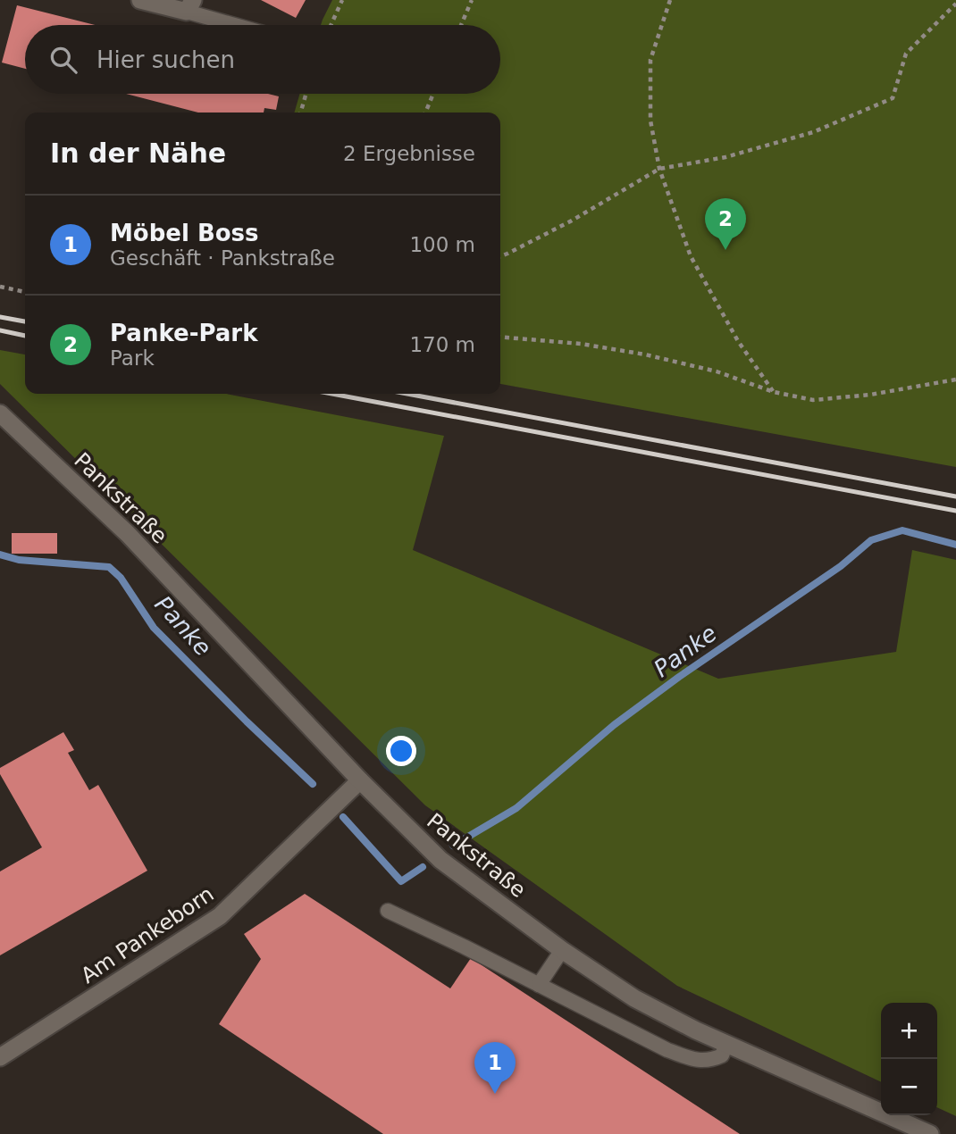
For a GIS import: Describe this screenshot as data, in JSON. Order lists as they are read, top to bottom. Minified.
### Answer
{"streets":{"street":["Pankstraße","Am Pankeborn"]},"crossings":[["Pankstraße","Am Pankeborn"]],"water":["Panke"],"page":{"search":"Hier suchen","heading":["In der Nähe","2 Ergebnisse"],"list":[{"mark":"1","name":"Möbel Boss","note":"Geschäft · Pankstraße","value":"100 m"},{"mark":"2","name":"Panke-Park","note":"Park","value":"170 m"}],"pins":["2","1"],"map_buttons":["+","−"]}}
